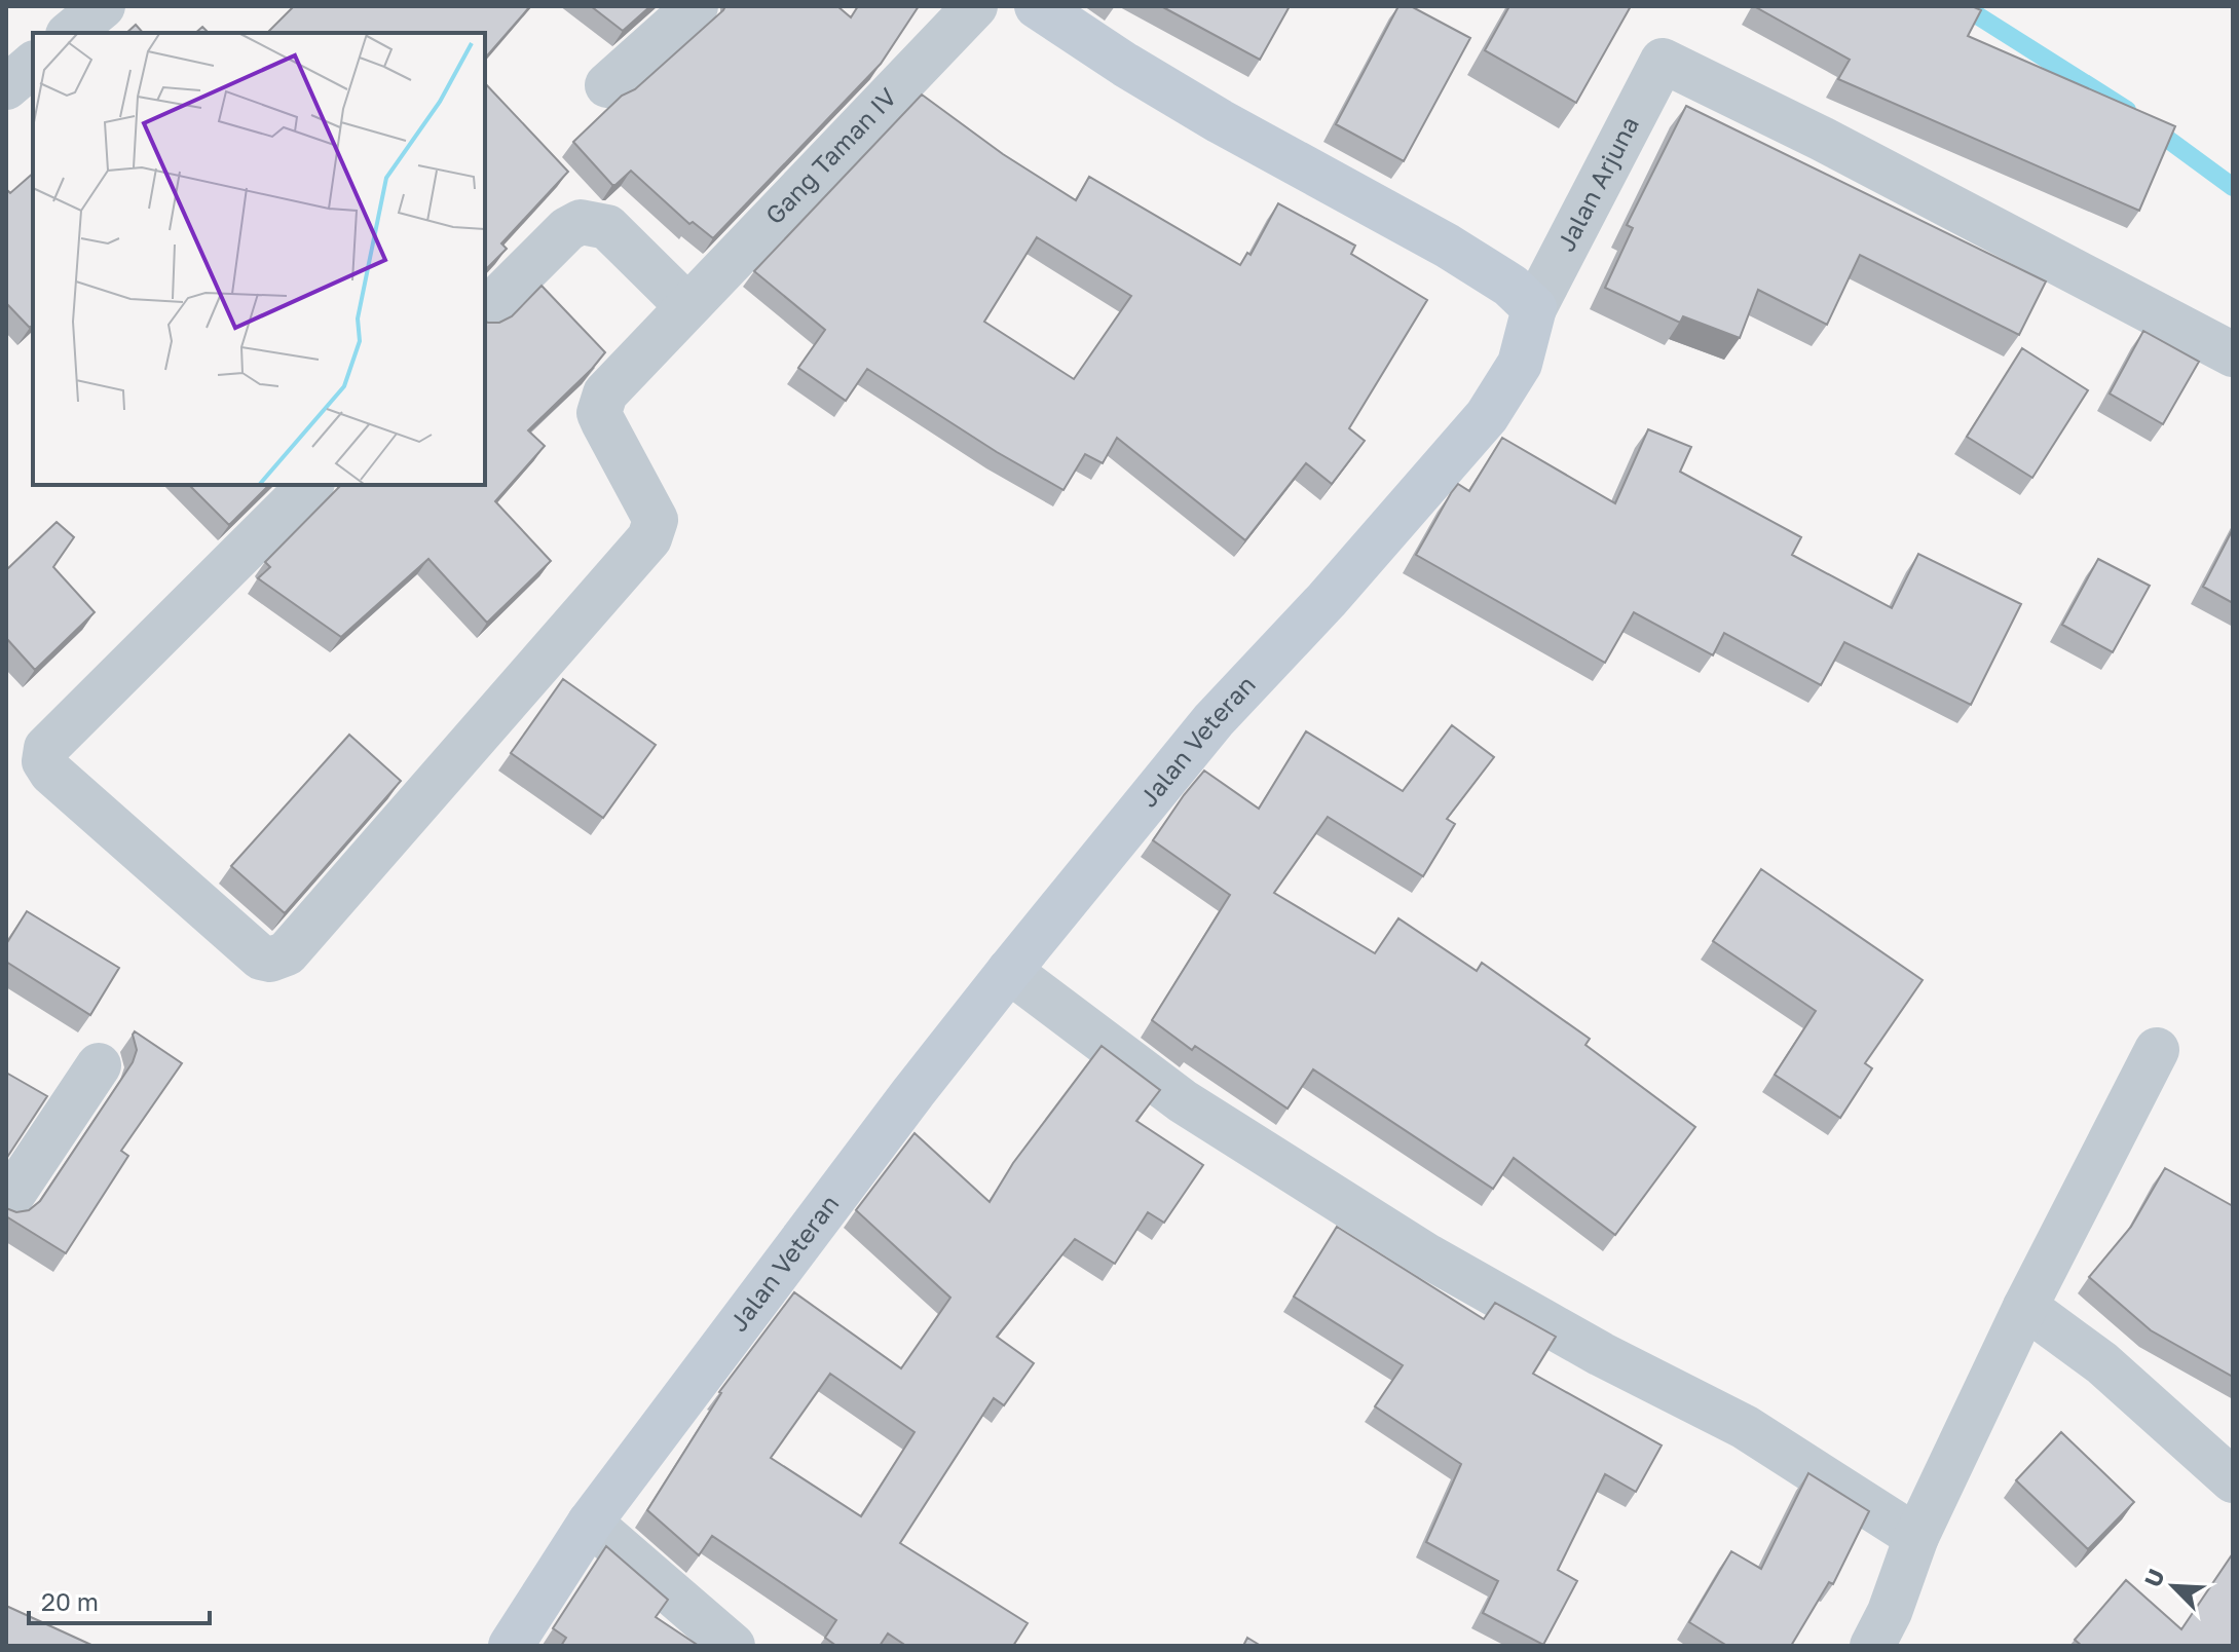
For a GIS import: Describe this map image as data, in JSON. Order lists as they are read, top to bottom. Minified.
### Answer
{"streets":{"street":["Gang Taman IV","Jalan Arjuna","Jalan Veteran"]},"crossings":[["Jalan Arjuna","Jalan Veteran"]],"scale_bar":"20 m","north":"top left"}
